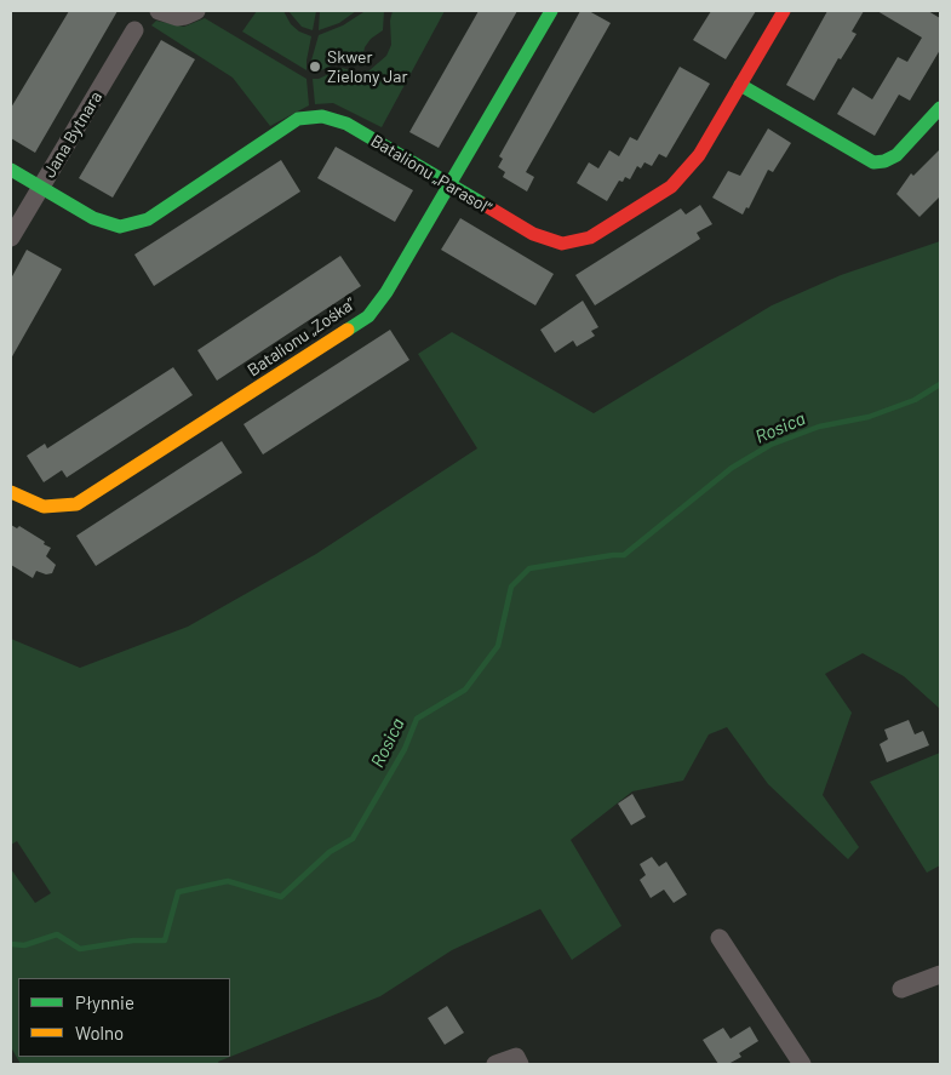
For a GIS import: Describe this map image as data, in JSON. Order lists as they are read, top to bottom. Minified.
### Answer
{"streets":{"street":["Jana Bytnara","Batalionu „Parasol”","Batalionu „Zośka”"]},"crossings":[["Jana Bytnara","Batalionu „Parasol”"],["Batalionu „Parasol”","Batalionu „Zośka”"]],"water":["Rosica"],"places":["Skwer Zielony Jar"],"legend":["Płynnie","Wolno"]}
